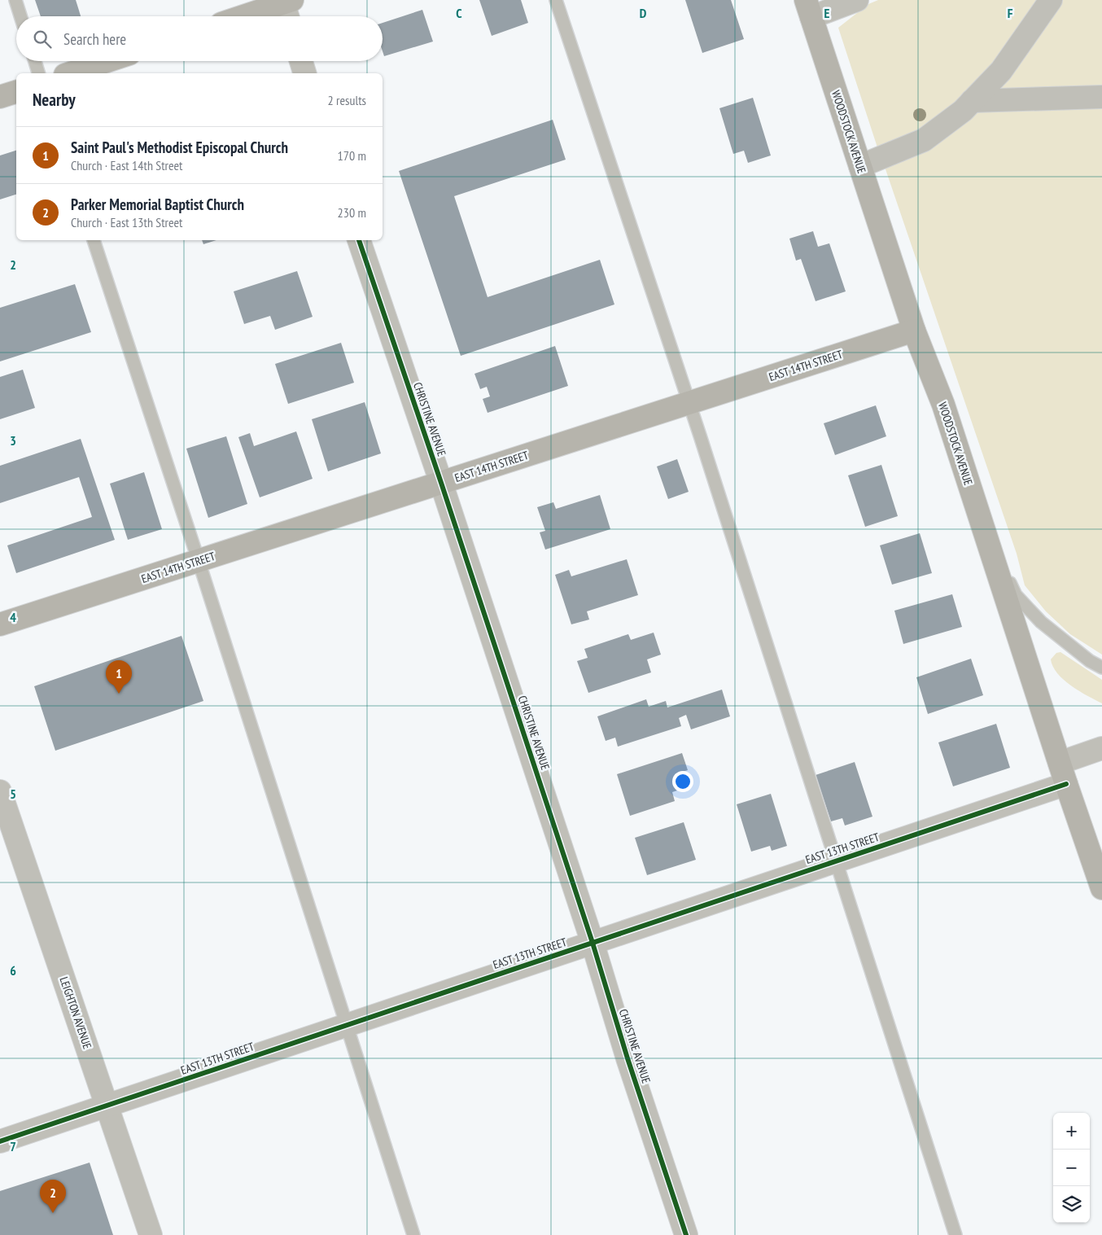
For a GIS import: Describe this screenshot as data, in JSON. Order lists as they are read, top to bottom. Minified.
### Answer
{"streets":{"street":["WOODSTOCK AVENUE","EAST 14TH STREET","CHRISTINE AVENUE","EAST 13TH STREET","LEIGHTON AVENUE"]},"crossings":[["WOODSTOCK AVENUE","EAST 14TH STREET"],["WOODSTOCK AVENUE","EAST 13TH STREET"],["EAST 14TH STREET","CHRISTINE AVENUE"],["CHRISTINE AVENUE","EAST 13TH STREET"],["EAST 13TH STREET","LEIGHTON AVENUE"]],"page":{"search":"Search here","heading":["Nearby","2 results"],"list":[{"mark":"1","name":"Saint Paul's Methodist Episcopal Church","note":"Church · East 14th Street","value":"170 m"},{"mark":"2","name":"Parker Memorial Baptist Church","note":"Church · East 13th Street","value":"230 m"}],"pins":["1","2"],"map_buttons":["+","−"]},"grid":{"columns":["C","D","E","F"],"rows":["2","3","4","5","6","7"]}}
